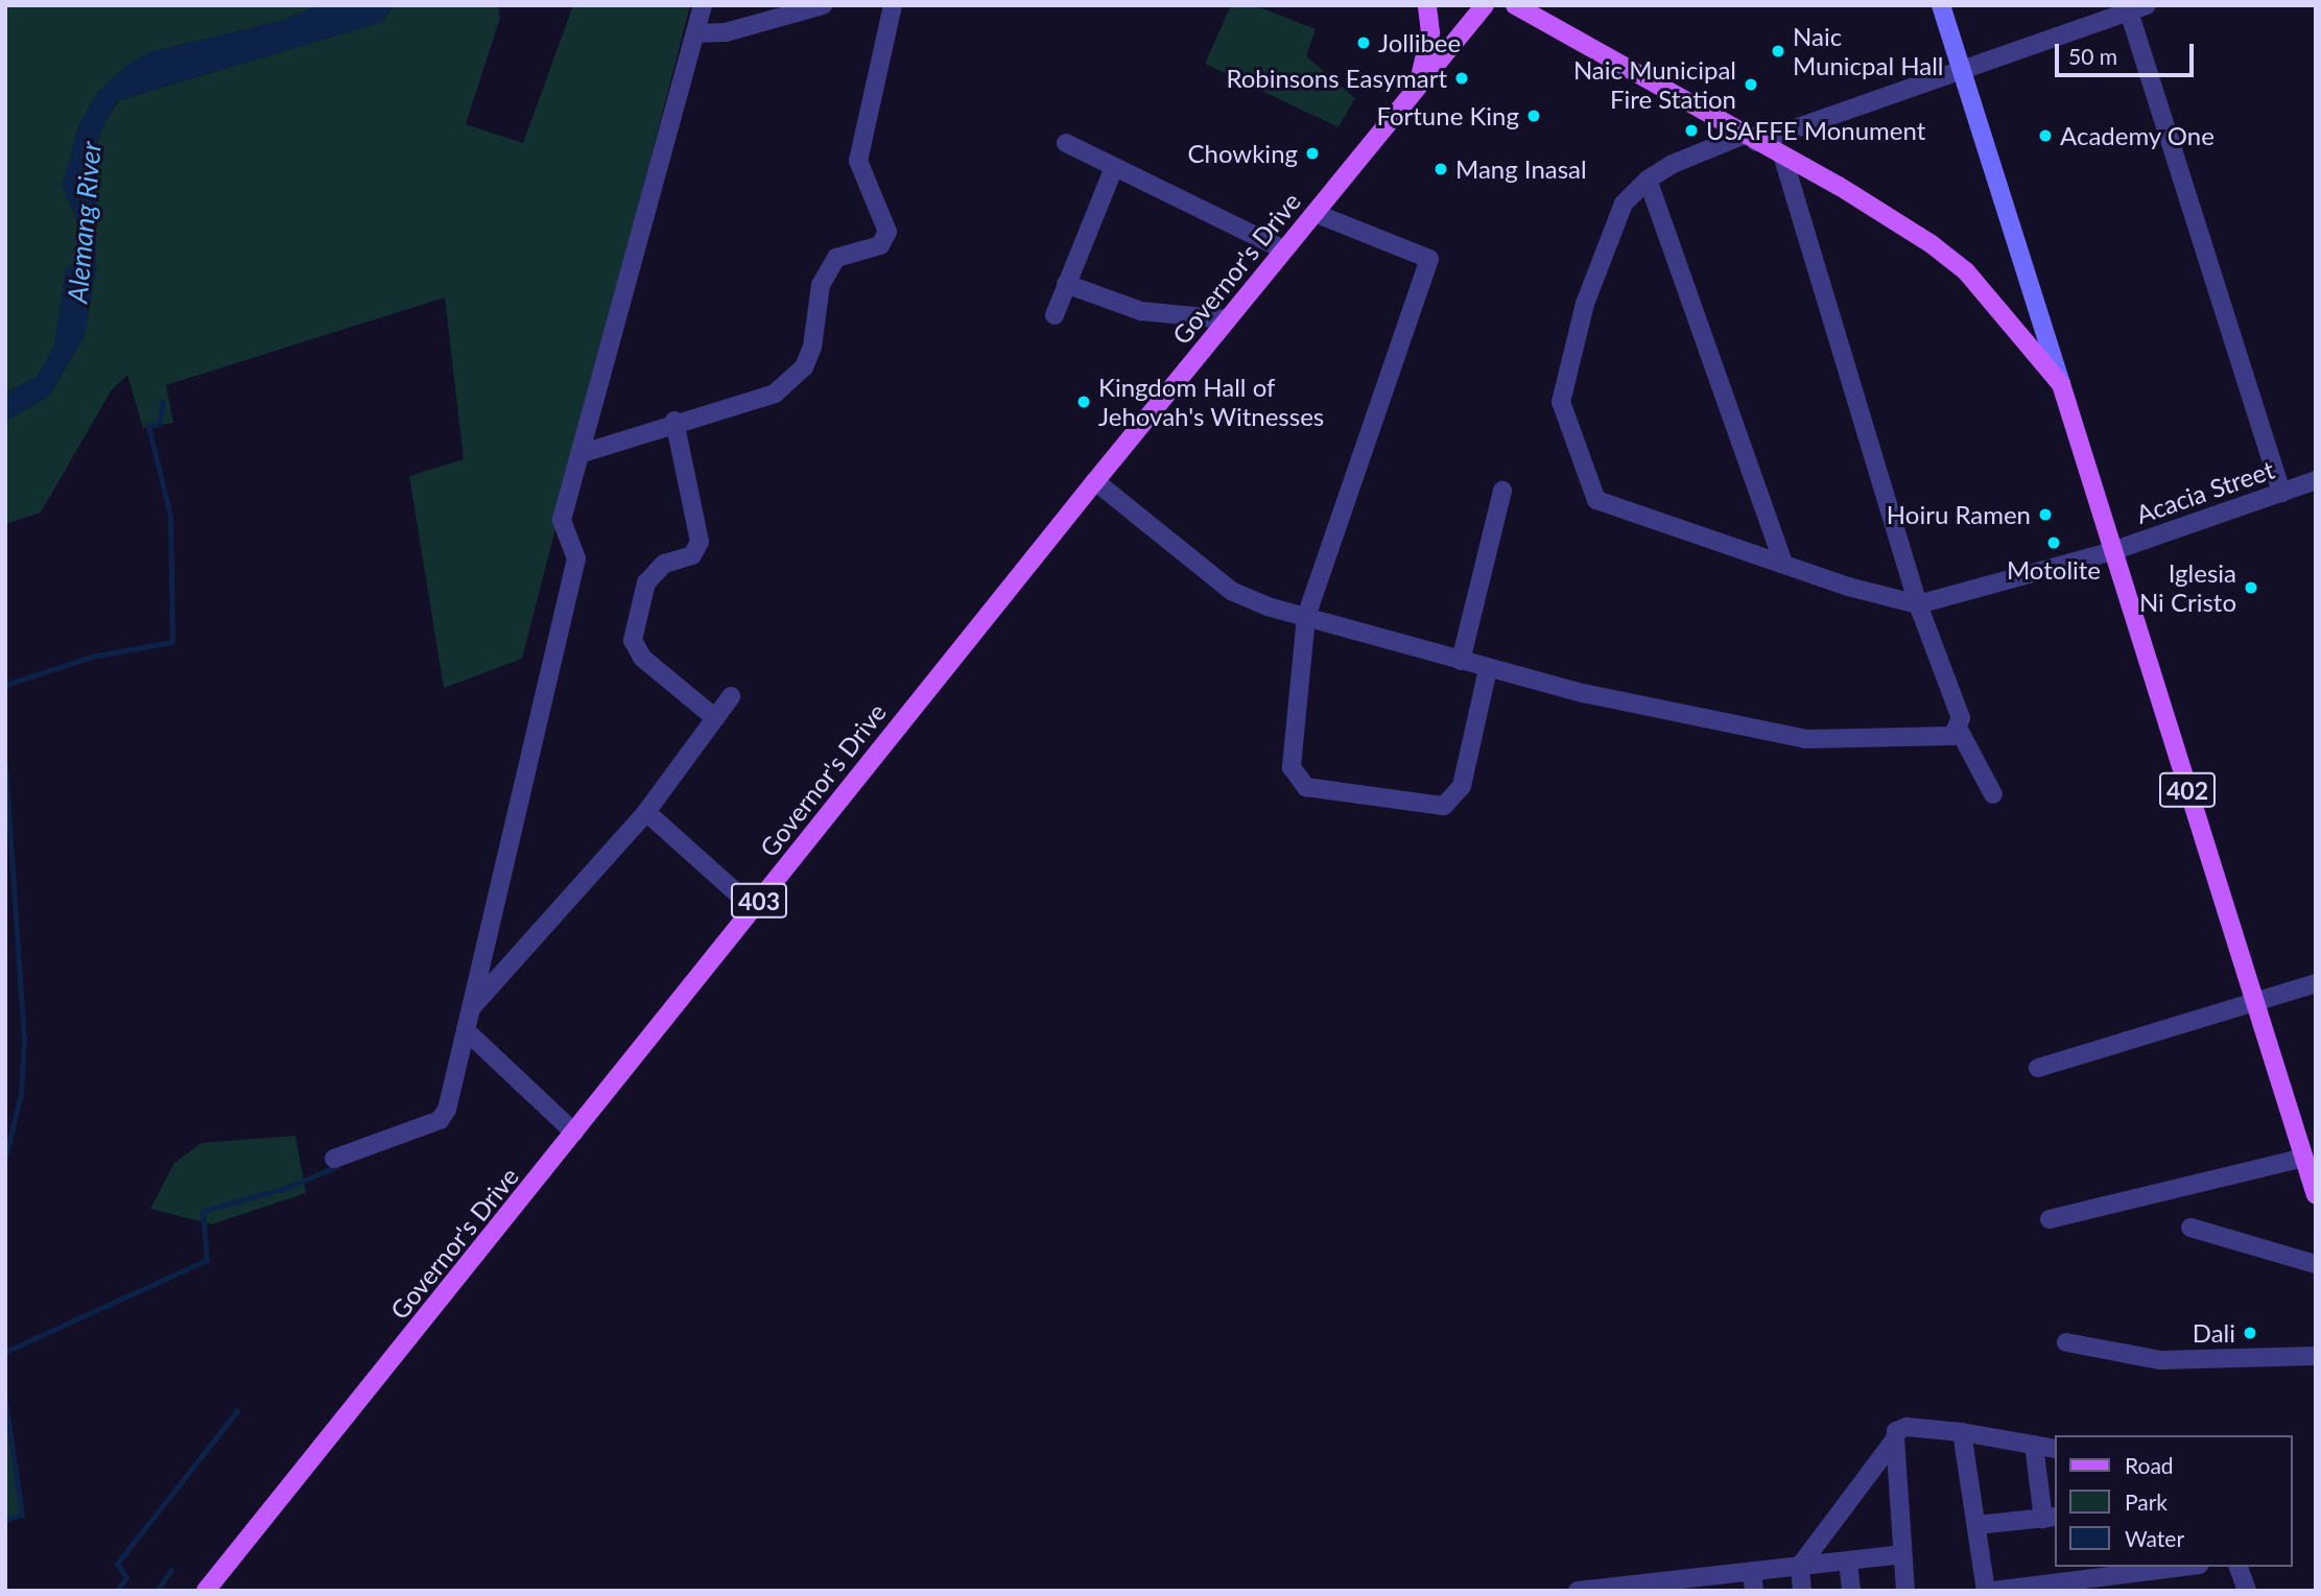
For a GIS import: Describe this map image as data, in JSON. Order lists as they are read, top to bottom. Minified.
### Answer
{"streets":{"main road":["Governor's Drive","402","403"],"street":["Acacia Street"]},"crossings":[["Acacia Street","402"]],"water":["Alemang River"],"places":["Jollibee","Naic Municpal Hall","Robinsons Easymart","Naic Municipal Fire Station","Fortune King","USAFFE Monument","Academy One","Chowking","Mang Inasal","Kingdom Hall of Jehovah's Witnesses","Hoiru Ramen","Motolite","Iglesia Ni Cristo","Dali"],"legend":["Road","Park","Water"],"scale_bar":"50 m"}
